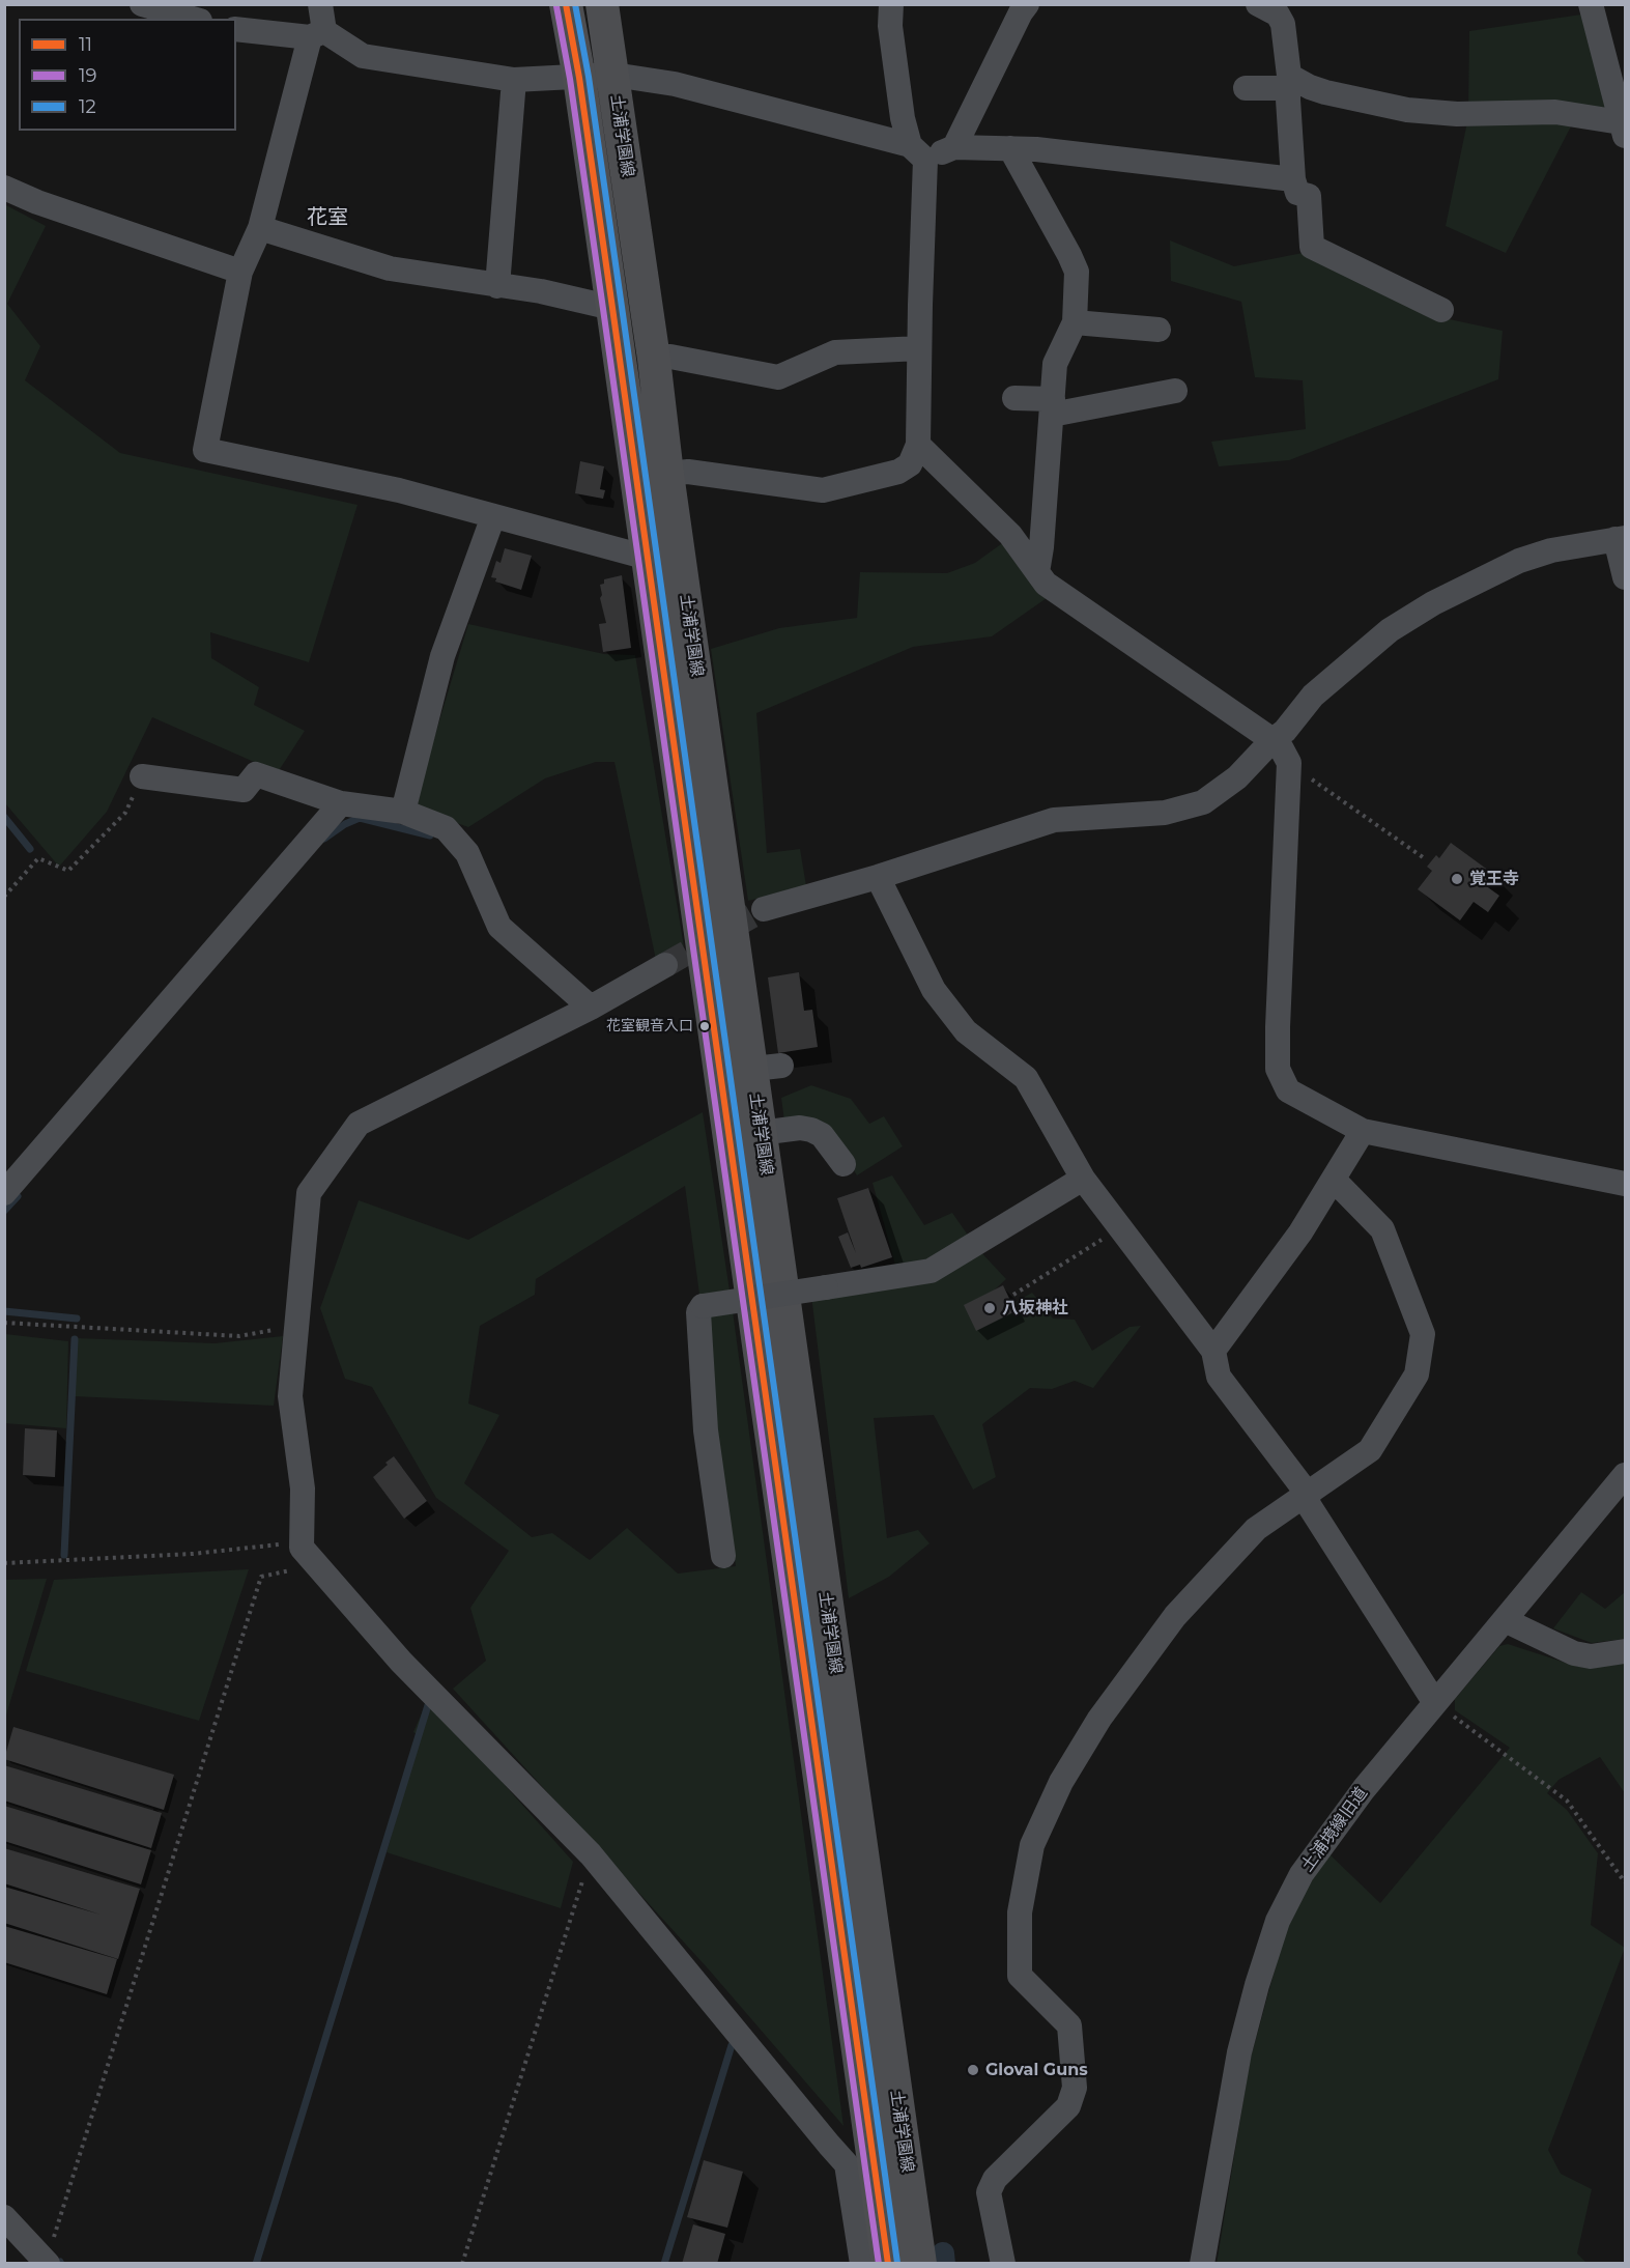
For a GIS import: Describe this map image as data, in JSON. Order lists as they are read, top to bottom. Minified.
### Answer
{"streets":{"main road":["土浦学園線"],"street":["土浦境線旧道"]},"districts":["花室"],"places":["覚王寺","花室観音入口","八坂神社","Gloval Guns"],"lines":["transit line 11","transit line 12","transit line 19"],"legend":["11","19","12"]}
